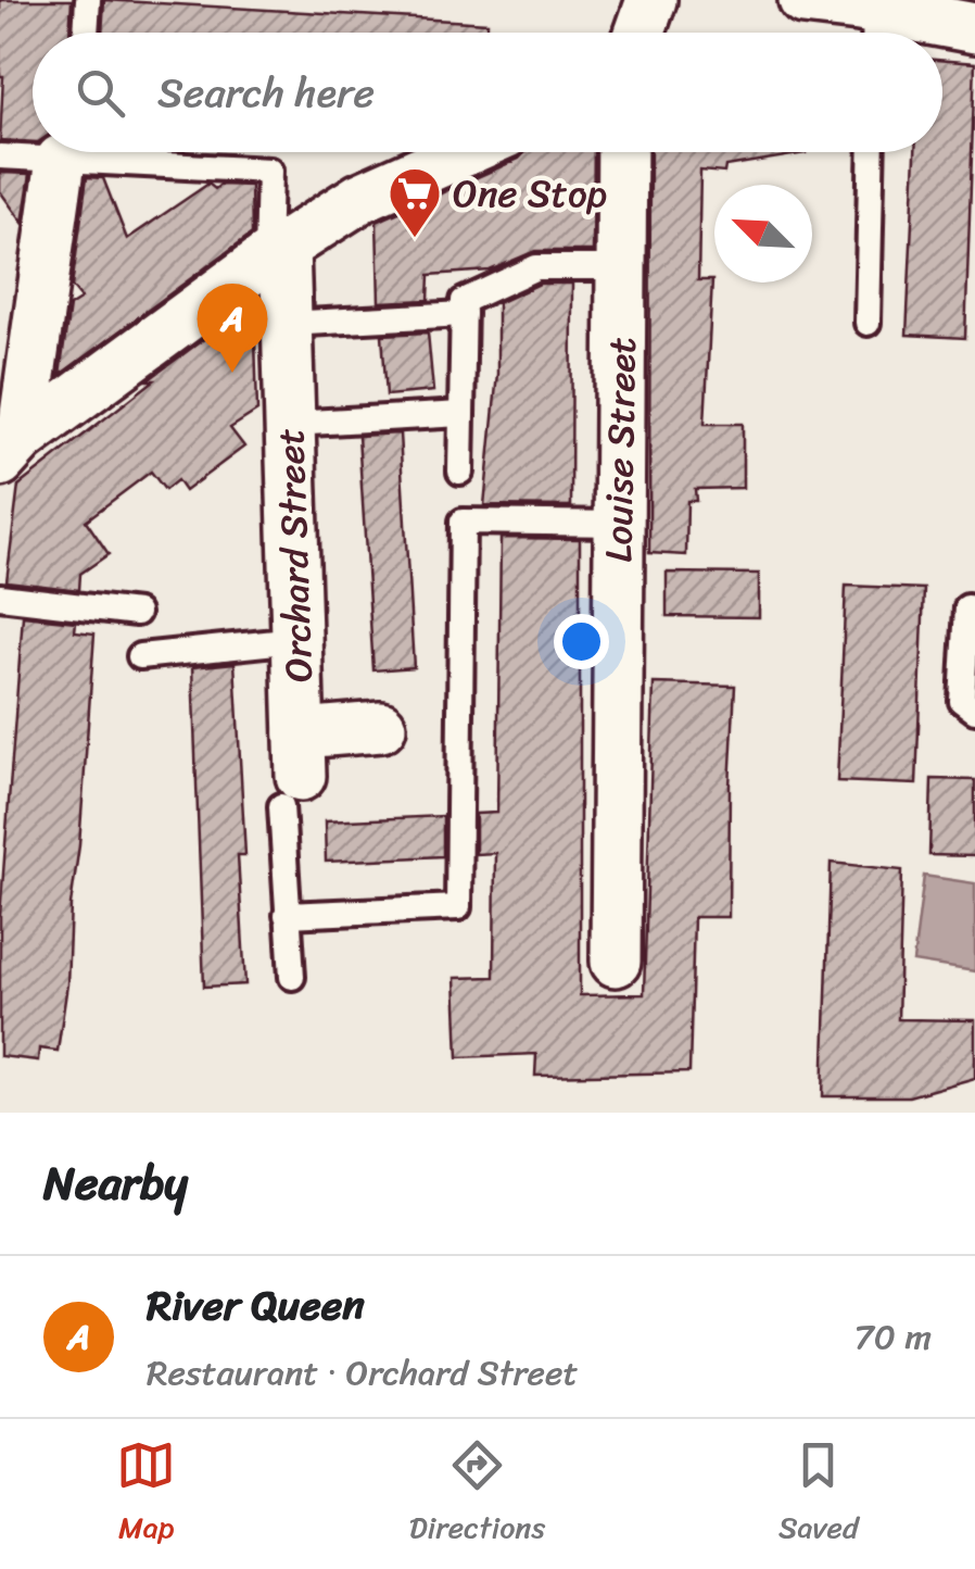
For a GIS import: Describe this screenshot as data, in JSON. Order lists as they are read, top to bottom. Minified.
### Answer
{"streets":{"street":["Louise Street","Orchard Street"]},"places":{"supermarket":["One Stop"]},"north":"top left","page":{"search":"Search here","pins":"A","heading":"Nearby","list":[{"mark":"A","name":"River Queen","note":"Restaurant · Orchard Street","value":"70 m"}],"nav":["Map","Directions","Saved"]}}
